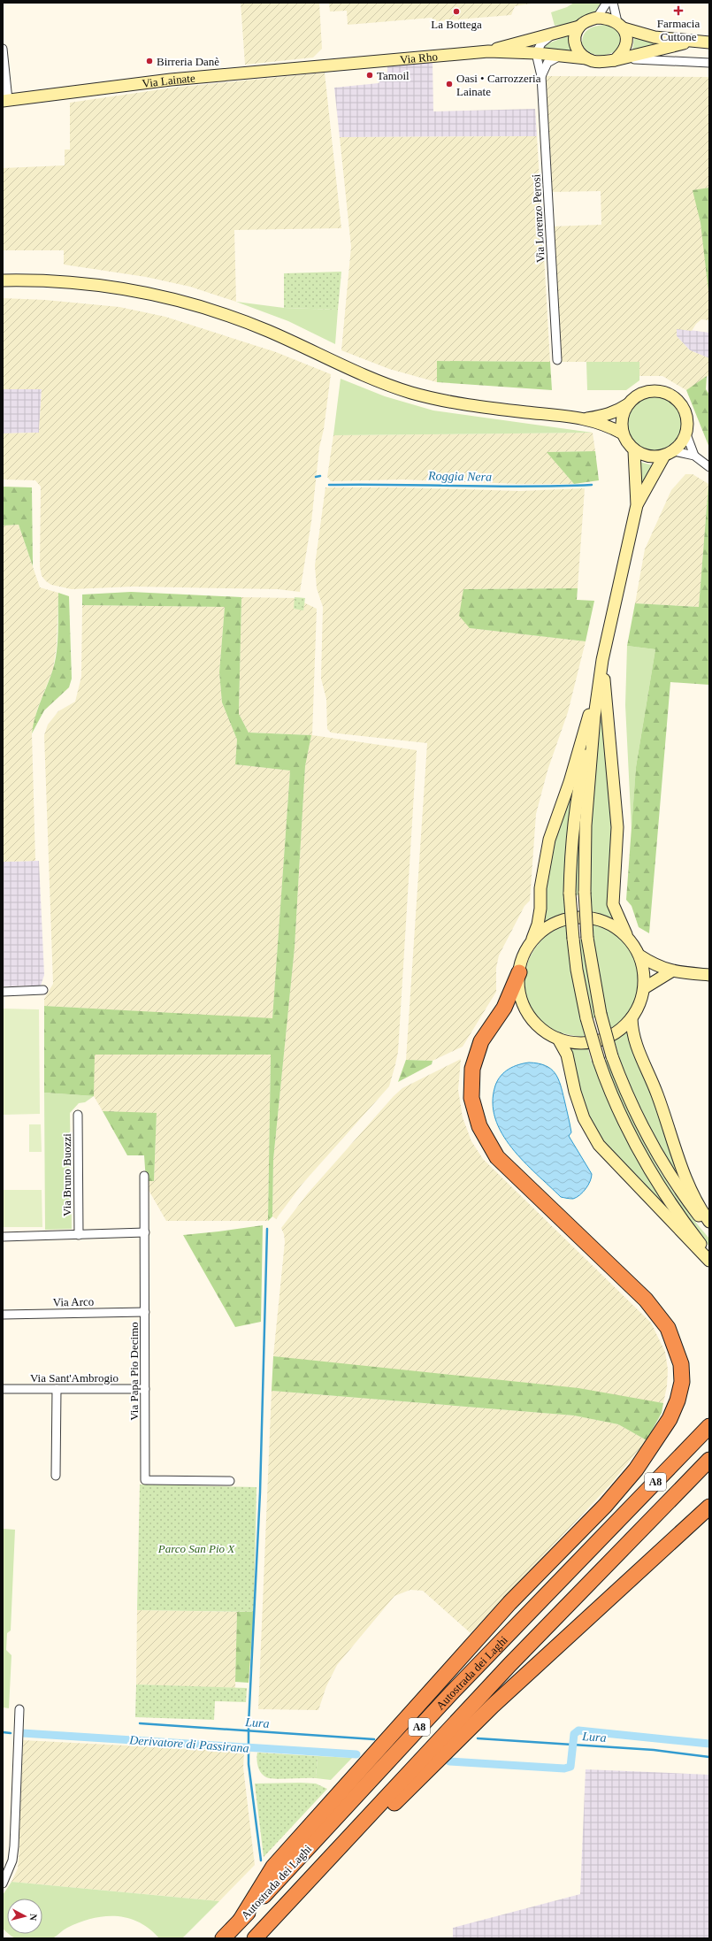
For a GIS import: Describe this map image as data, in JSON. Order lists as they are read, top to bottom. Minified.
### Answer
{"streets":{"highway":["A8","Autostrada dei Laghi"],"main road":["Via Rho","Via Lainate"],"street":["Via Lorenzo Perosi","Via Bruno Buozzi","Via Arco","Via Papa Pio Decimo","Via Sant'Ambrogio"]},"crossings":[["Via Rho","Via Lainate"],["Via Rho","Via Lorenzo Perosi"],["Via Arco","Via Papa Pio Decimo"],["Via Papa Pio Decimo","Via Sant'Ambrogio"]],"water":["Roggia Nera","Lura","Derivatore di Passirana"],"parks":["Parco San Pio X"],"places":{"health":["Farmacia Cuttone"],"other":["La Bottega","Birreria Danè","Tamoil","Oasi • Carrozzeria Lainate"]},"north":"right"}
